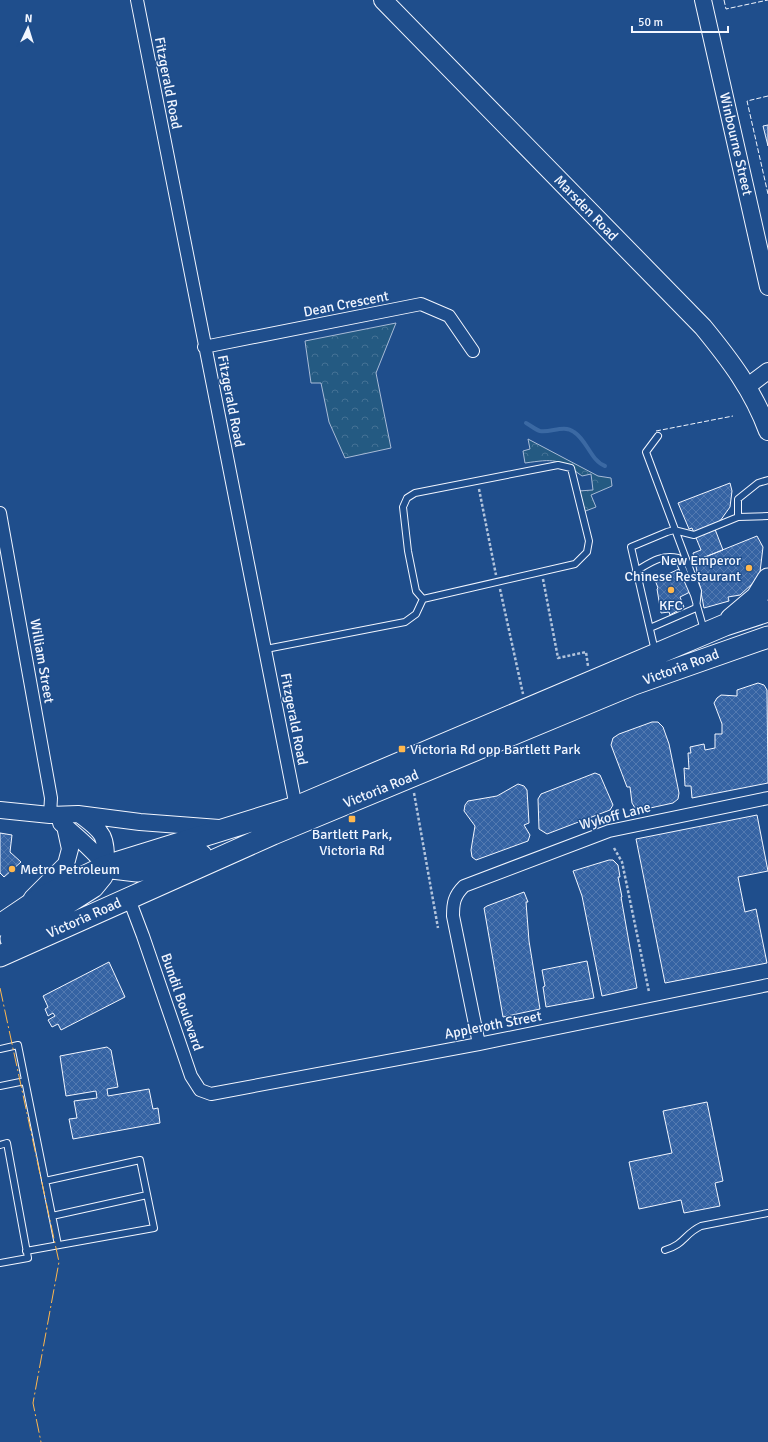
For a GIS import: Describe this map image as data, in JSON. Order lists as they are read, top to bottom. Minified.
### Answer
{"streets":{"highway":["Victoria Road"],"main road":["Marsden Road"],"street":["Fitzgerald Road","Winbourne Street","Dean Crescent","William Street","Wykoff Lane","Bundil Boulevard","Appleroth Street"]},"crossings":[["Fitzgerald Road","Dean Crescent"],["Fitzgerald Road","Victoria Road"],["Victoria Road","Bundil Boulevard"],["Wykoff Lane","Appleroth Street"],["Bundil Boulevard","Appleroth Street"]],"places":{"other":["New Emperor Chinese Restaurant","KFC","Metro Petroleum"],"transit":["Victoria Rd opp Bartlett Park","Bartlett Park, Victoria Rd"]},"scale_bar":"50 m","north":"top"}
